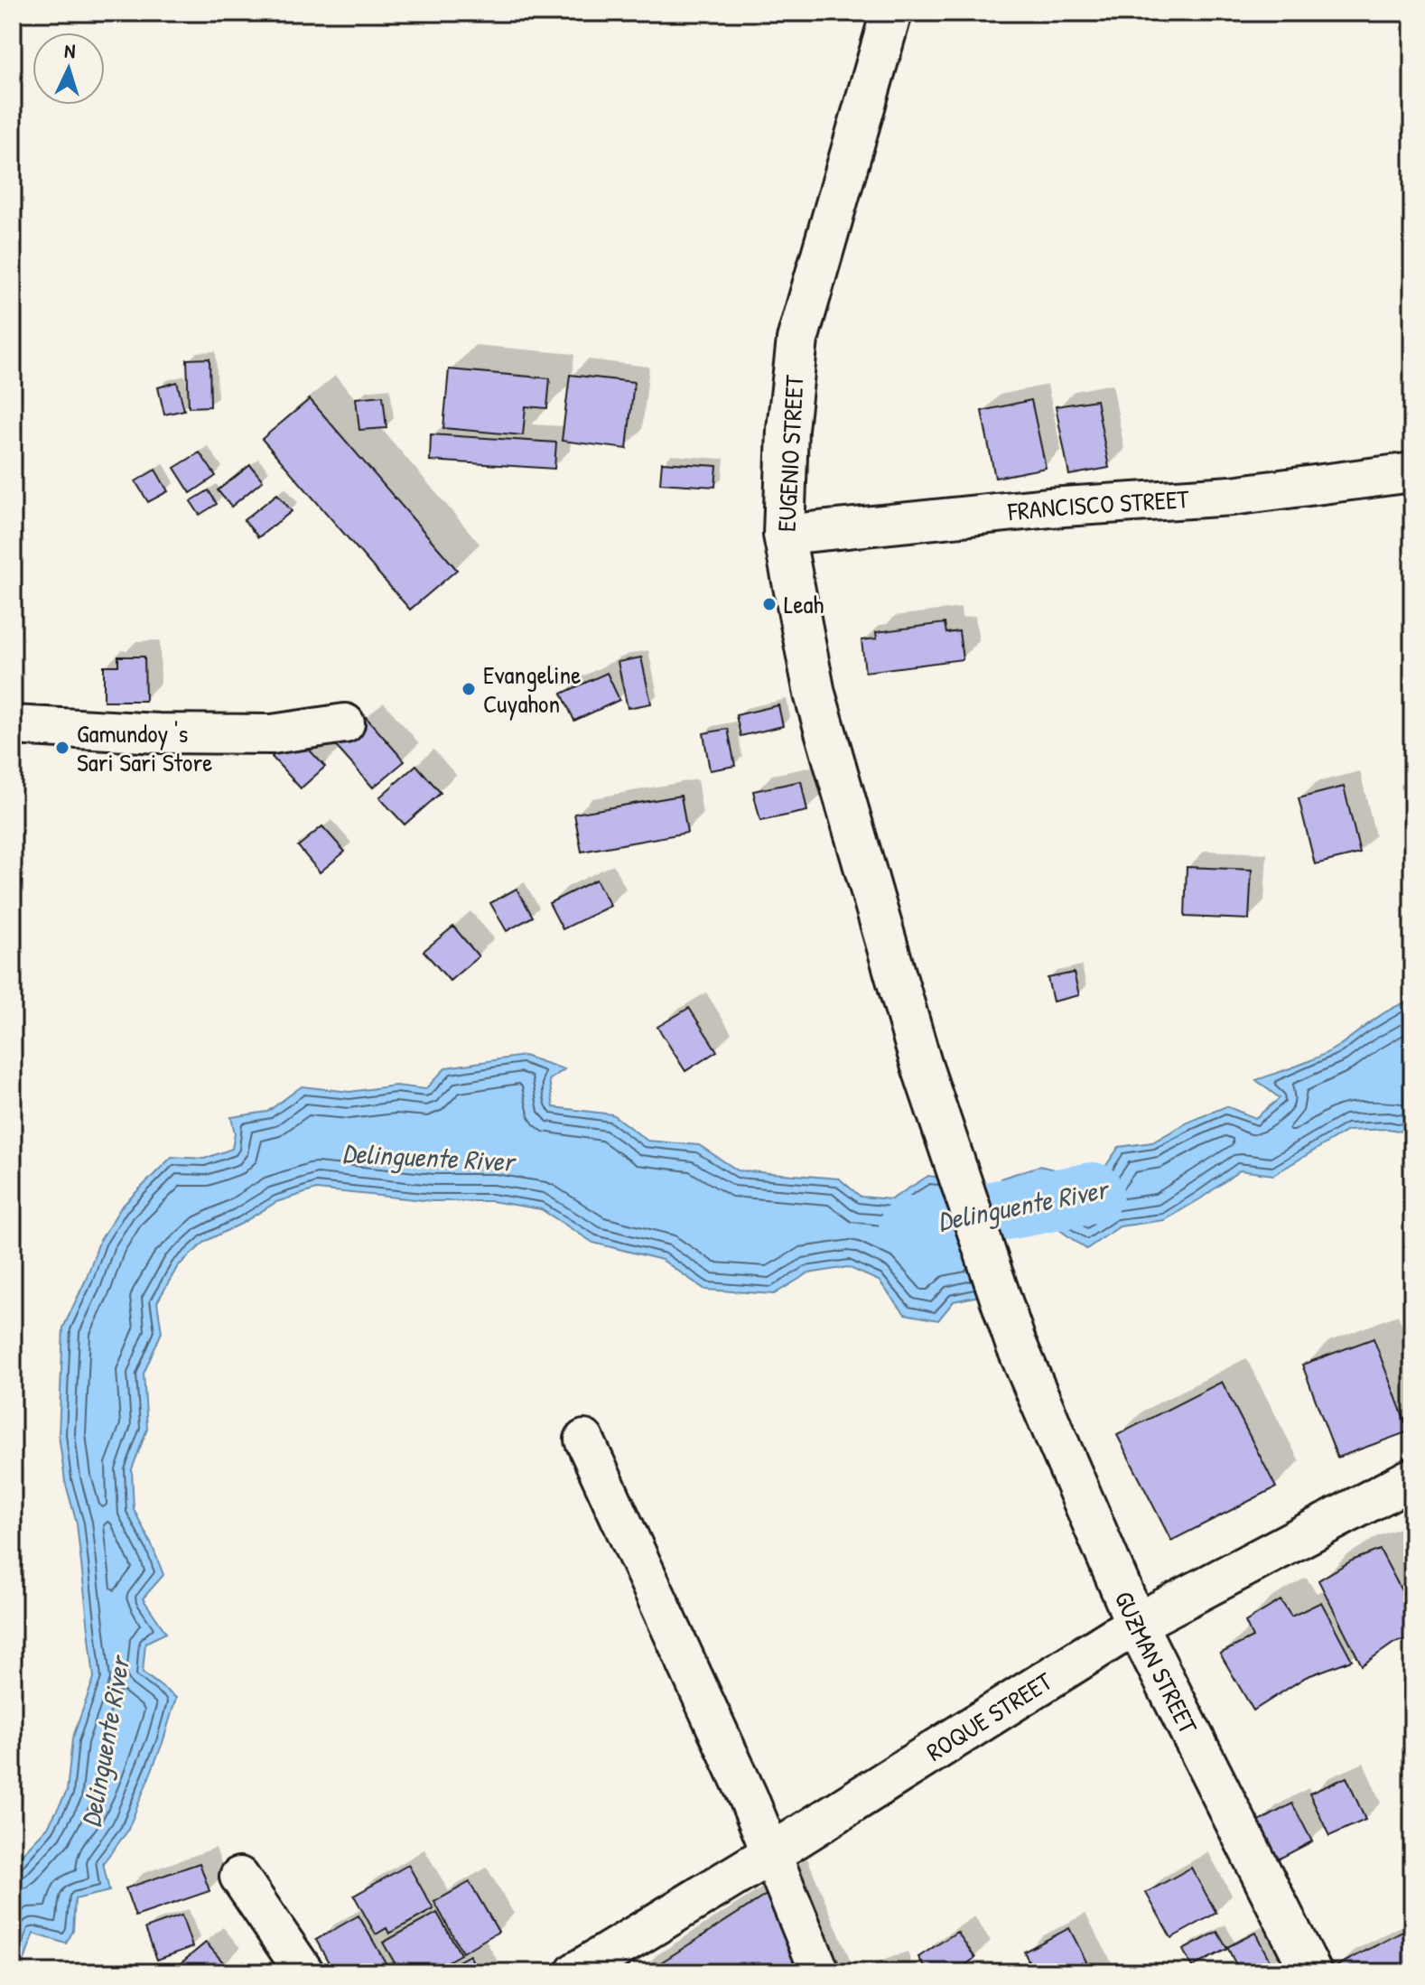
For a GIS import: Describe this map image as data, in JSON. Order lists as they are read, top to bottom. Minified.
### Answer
{"streets":{"street":["EUGENIO STREET","FRANCISCO STREET","GUZMAN STREET","ROQUE STREET"]},"crossings":[["EUGENIO STREET","FRANCISCO STREET"],["EUGENIO STREET","GUZMAN STREET"],["GUZMAN STREET","ROQUE STREET"]],"water":["Delinguente River"],"places":["Leah","Evangeline Cuyahon","Gamundoy 's Sari Sari Store"],"north":"top"}
